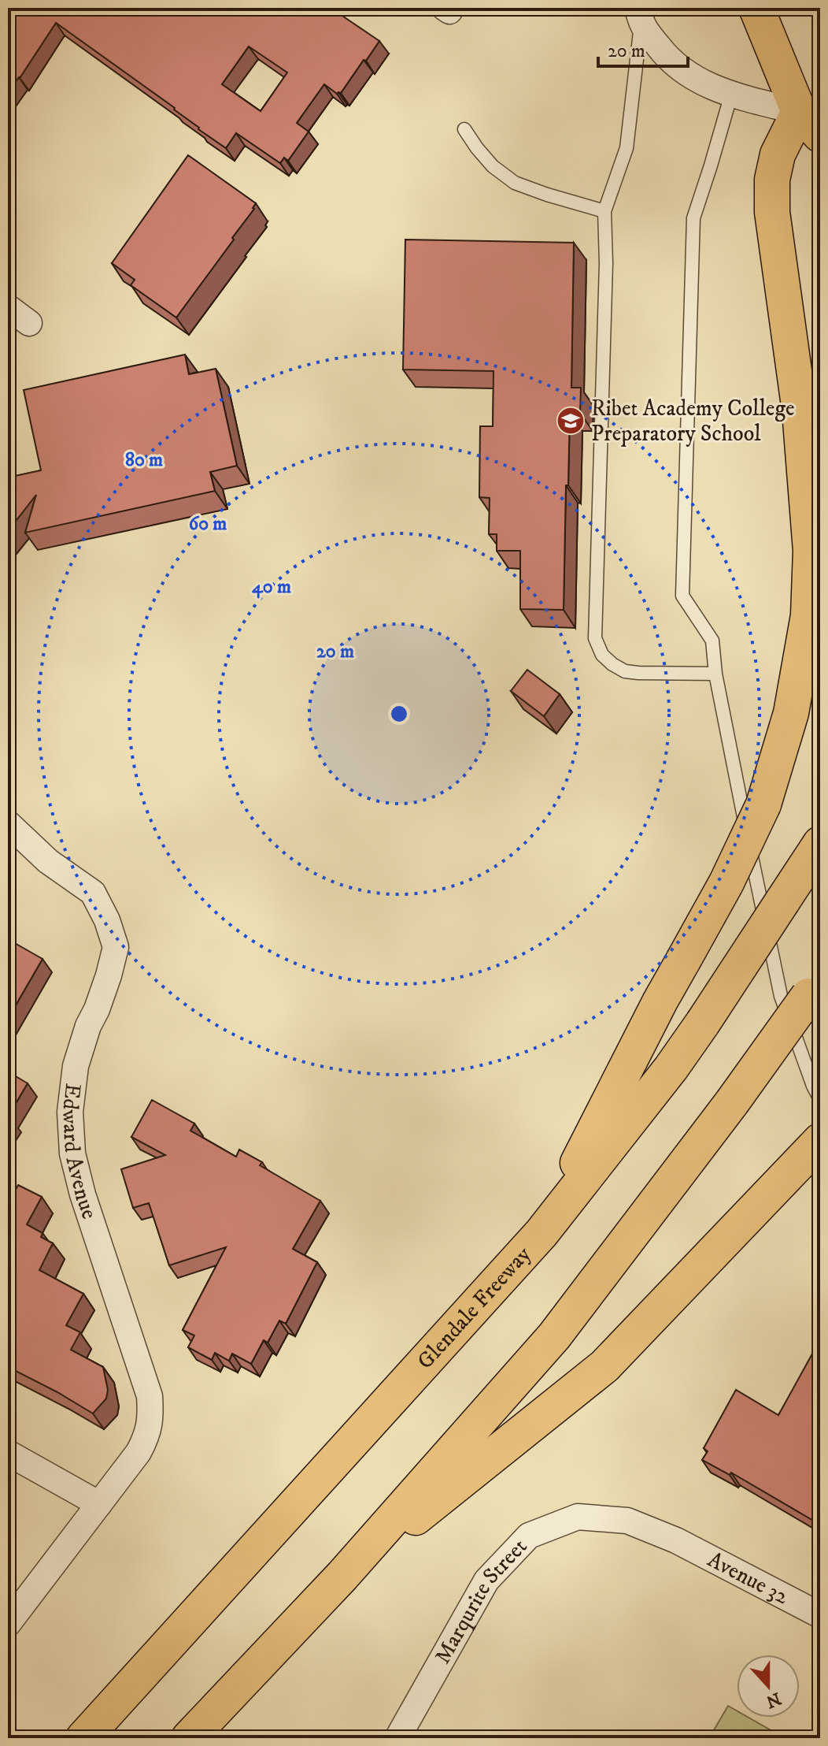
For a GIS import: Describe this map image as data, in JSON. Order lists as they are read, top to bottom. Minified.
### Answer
{"streets":{"main road":["Glendale Freeway"],"street":["Edward Avenue","Avenue 32","Marqurite Street"]},"crossings":[["Avenue 32","Marqurite Street"]],"places":{"school or university":["Ribet Academy College Preparatory School"]},"scale_bar":"20 m","north":"bottom","rings":["80 m","60 m","40 m","20 m"]}
